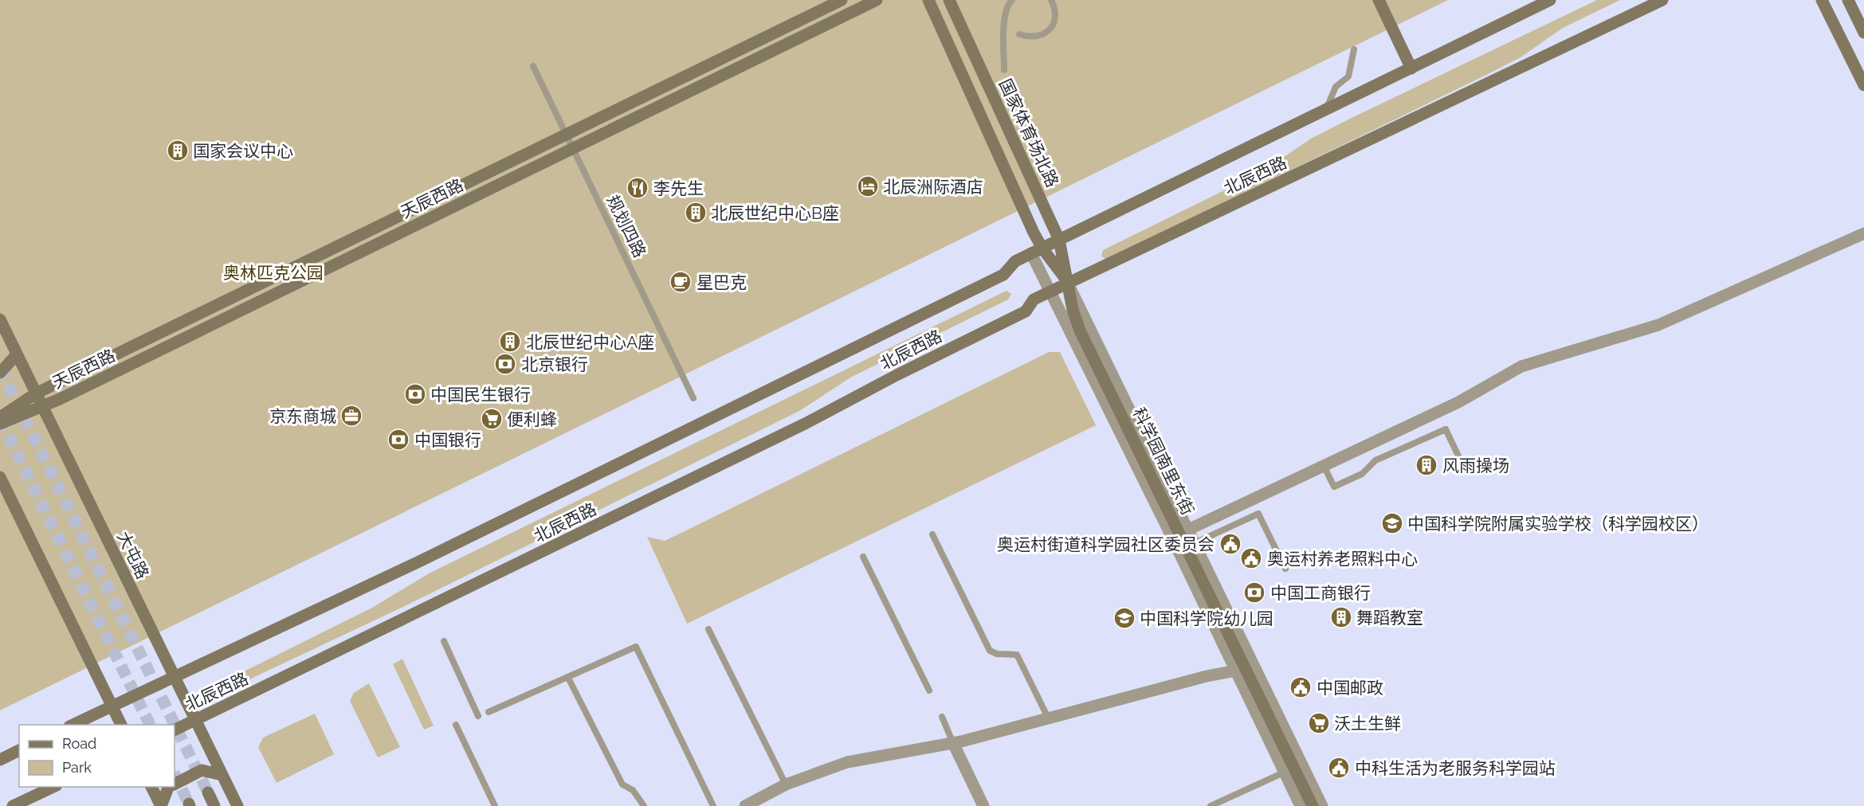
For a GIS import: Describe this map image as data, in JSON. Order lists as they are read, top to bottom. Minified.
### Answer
{"streets":{"street":["国家体育场北路","北辰西路","天辰西路","科学园南里东街","大屯路"],"lane":["规划四路"]},"crossings":[["国家体育场北路","北辰西路"],["国家体育场北路","科学园南里东街"],["北辰西路","科学园南里东街"],["北辰西路","大屯路"],["天辰西路","规划四路"],["天辰西路","大屯路"]],"parks":["奥林匹克公园"],"places":{"building":["国家会议中心","北辰世纪中心B座","北辰世纪中心A座","风雨操场","舞蹈教室"],"hotel":["北辰洲际酒店"],"restaurant":["李先生"],"cafe":["星巴克"],"bank":["北京银行","中国民生银行","中国银行","中国工商银行"],"office":["京东商城"],"supermarket":["便利蜂","沃土生鲜"],"school or university":["中国科学院附属实验学校（科学园校区）","中国科学院幼儿园"],"public building":["奥运村街道科学园社区委员会","奥运村养老照料中心","中国邮政","中科生活为老服务科学园站"]},"legend":["Road","Park"]}
